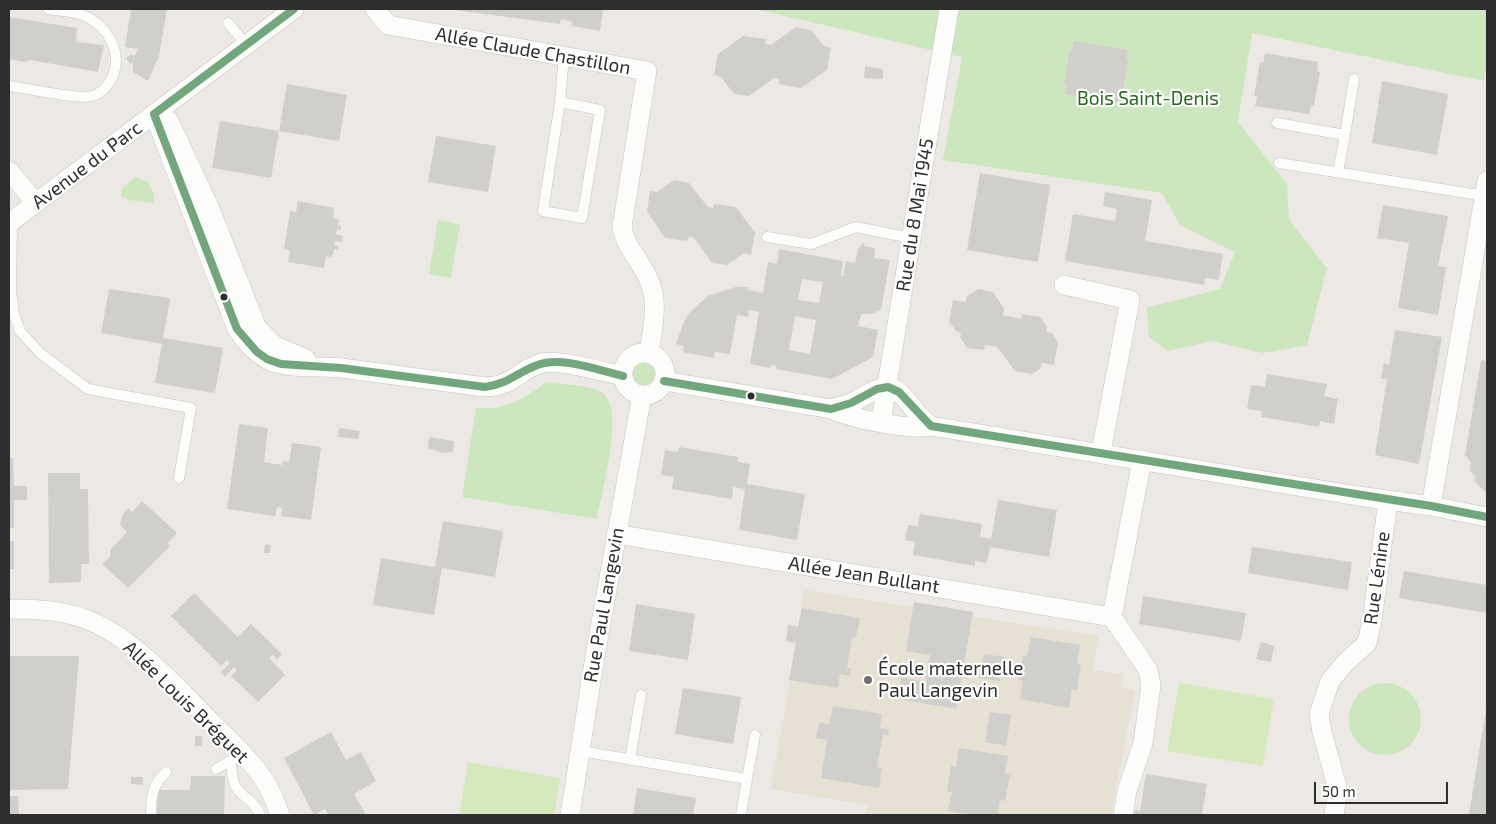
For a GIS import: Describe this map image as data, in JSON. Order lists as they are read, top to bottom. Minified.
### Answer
{"streets":{"street":["Allée Claude Chastillon","Avenue du Parc","Rue du 8 Mai 1945","Allée Jean Bullant","Rue Lénine","Rue Paul Langevin","Allée Louis Bréguet"]},"crossings":[["Allée Claude Chastillon","Rue Paul Langevin"],["Allée Jean Bullant","Rue Paul Langevin"]],"parks":["Bois Saint-Denis"],"places":["École maternelle Paul Langevin"],"scale_bar":"50 m"}
